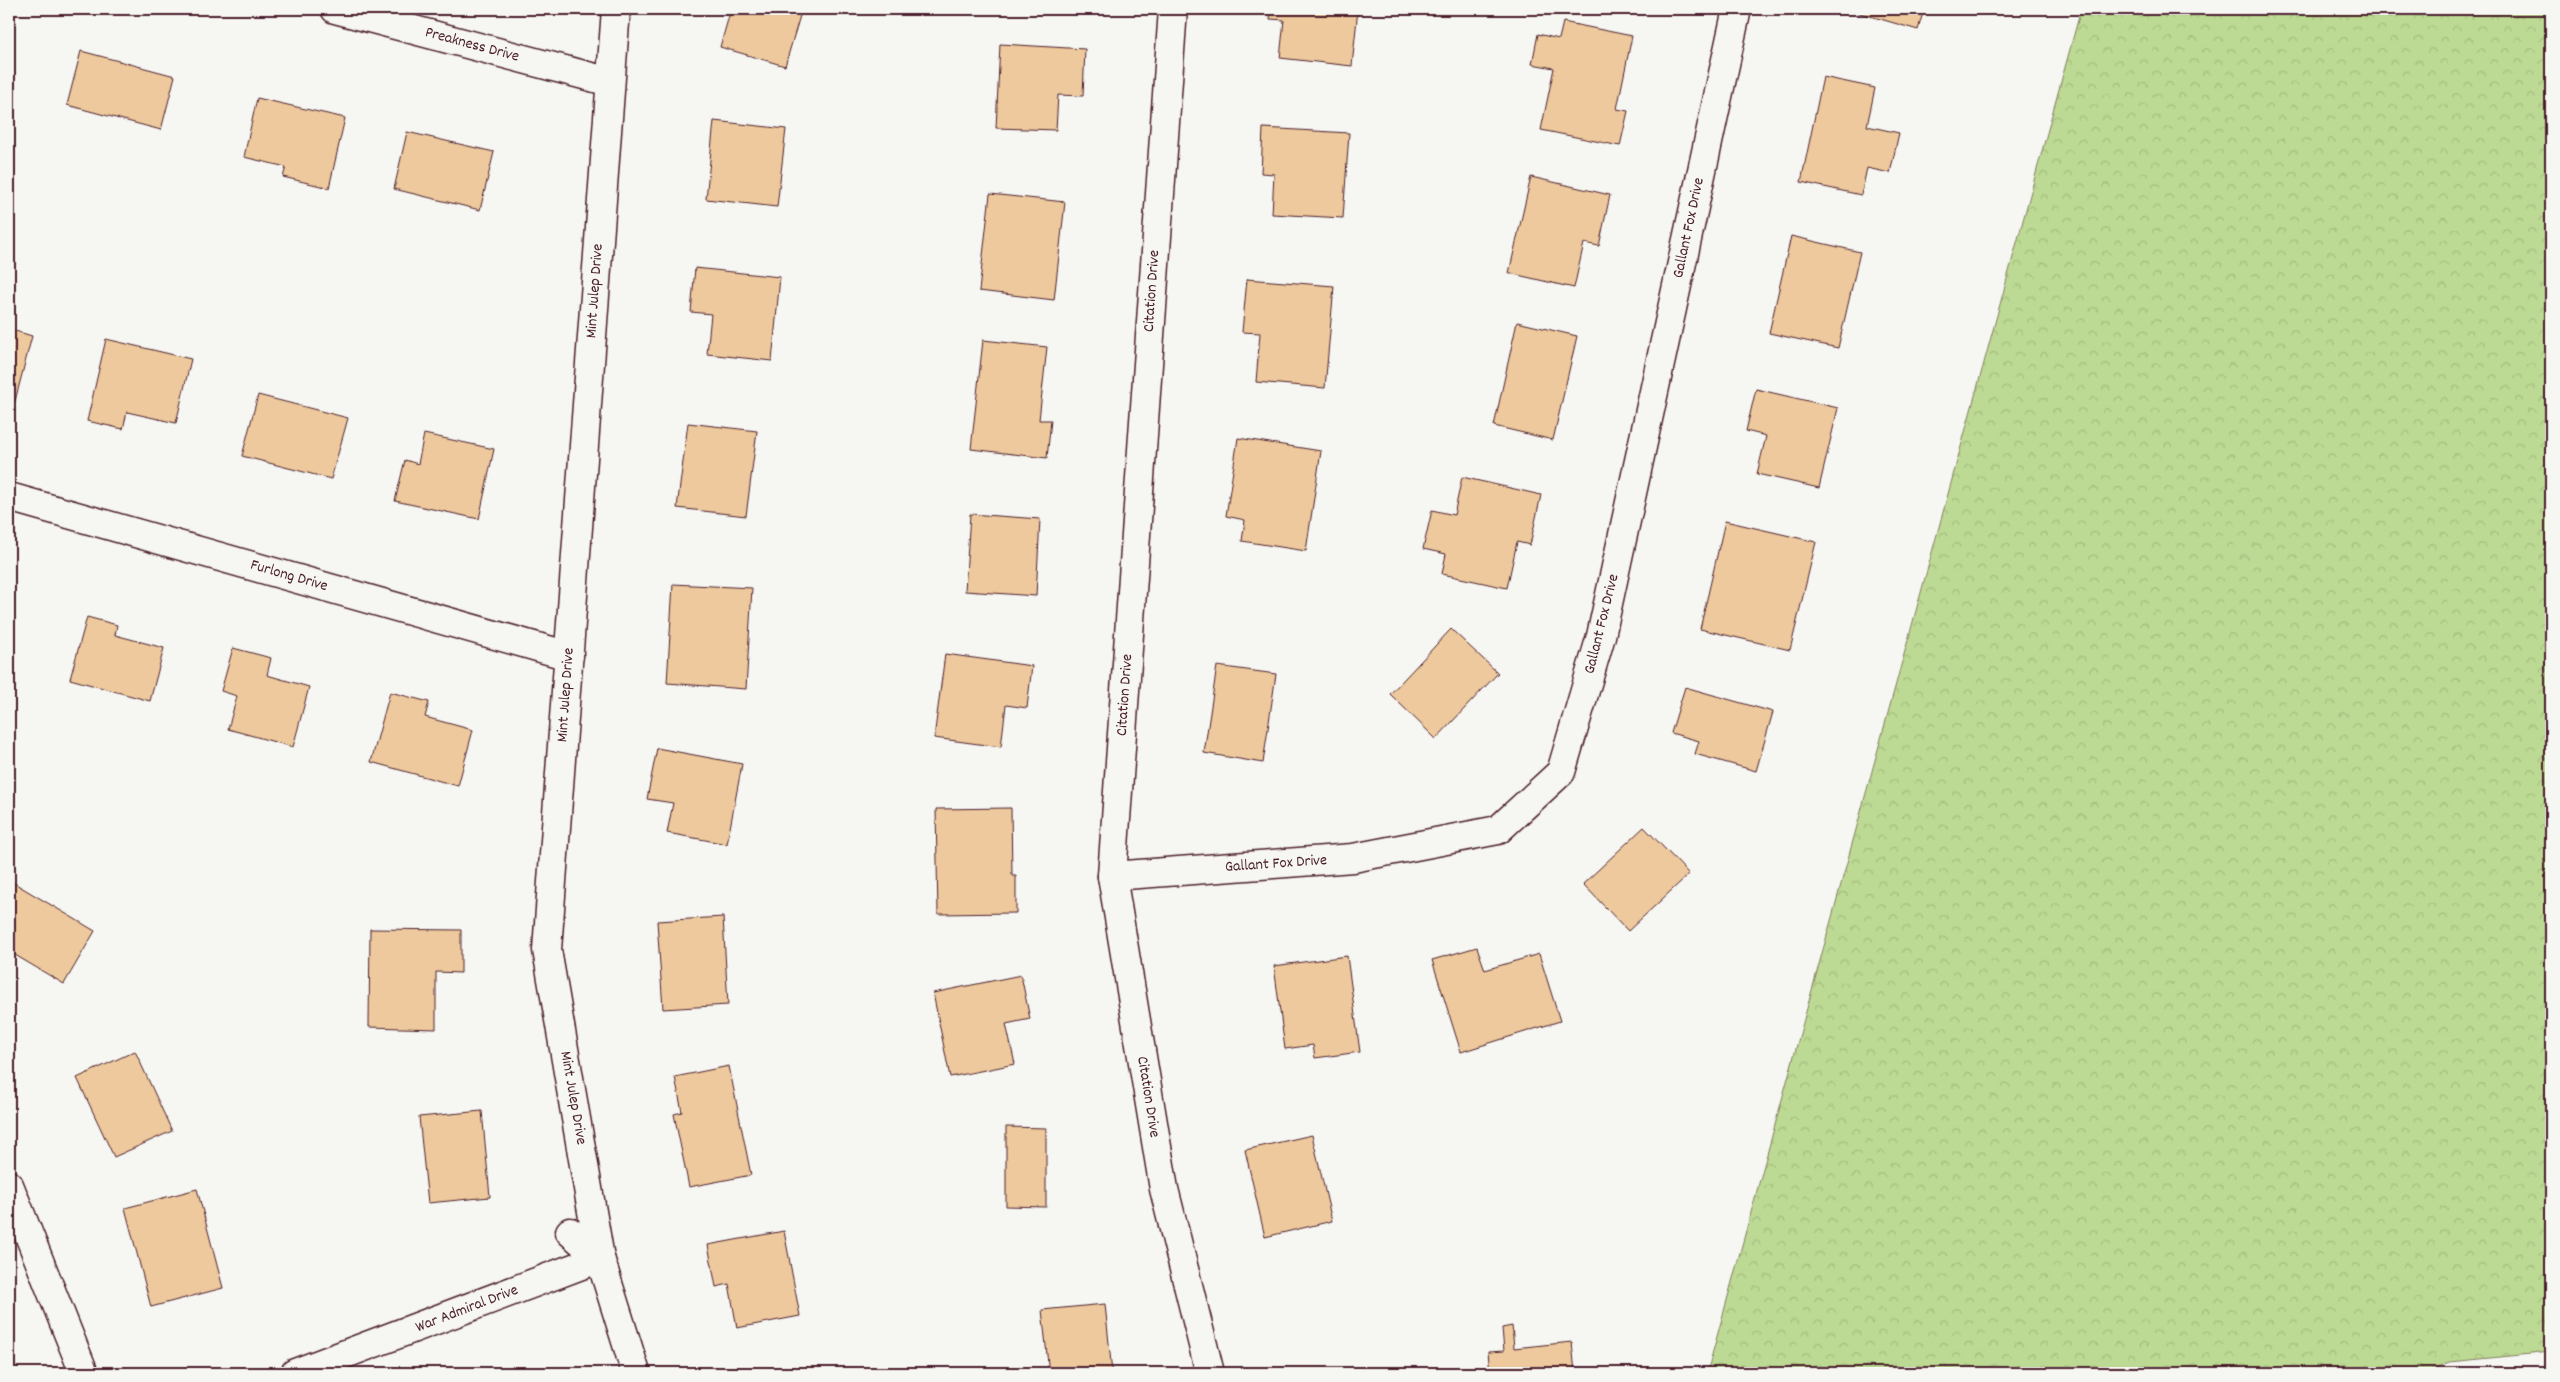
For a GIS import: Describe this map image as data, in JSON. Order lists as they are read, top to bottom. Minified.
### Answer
{"streets":{"street":["Preakness Drive","Gallant Fox Drive","Mint Julep Drive","Citation Drive","Furlong Drive","War Admiral Drive"]},"crossings":[["Preakness Drive","Mint Julep Drive"],["Gallant Fox Drive","Citation Drive"],["Mint Julep Drive","Furlong Drive"],["Mint Julep Drive","War Admiral Drive"]]}
